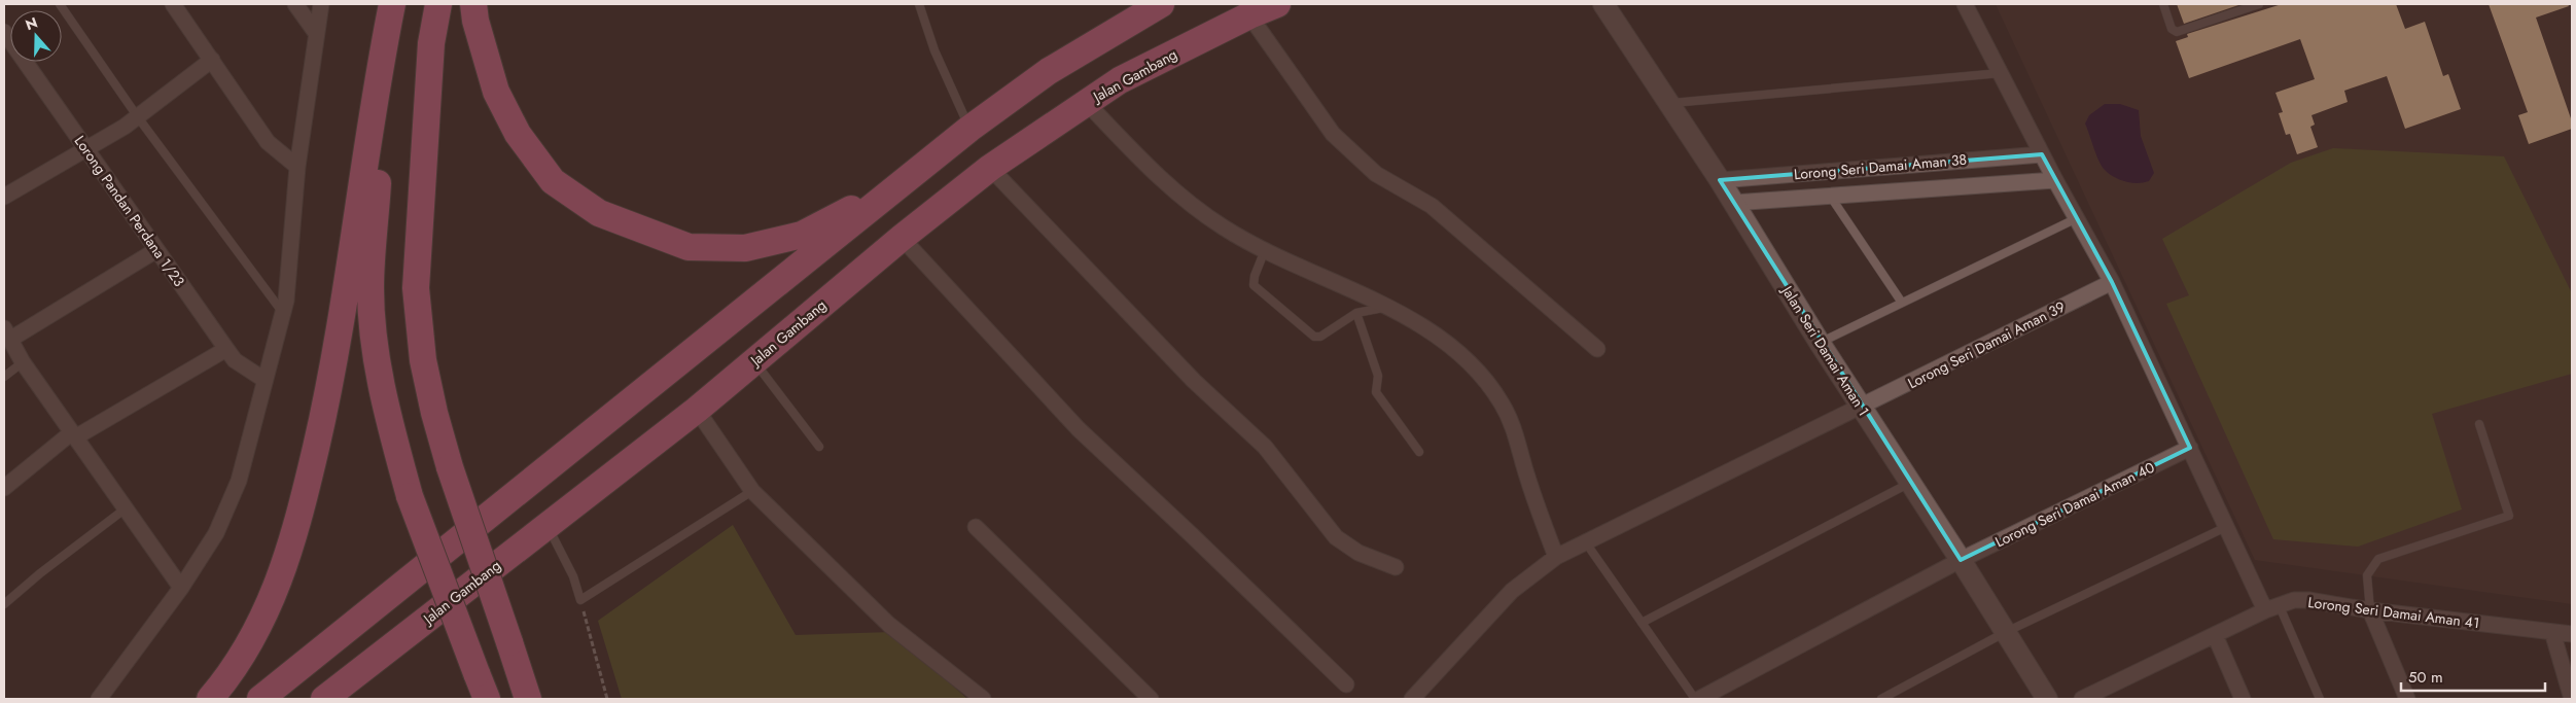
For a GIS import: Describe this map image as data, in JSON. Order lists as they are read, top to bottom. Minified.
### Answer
{"streets":{"highway":["Jalan Gambang"],"street":["Lorong Seri Damai Aman 38","Lorong Pandan Perdana 1/23","Lorong Seri Damai Aman 39","Jalan Seri Damai Aman 1","Lorong Seri Damai Aman 40","Lorong Seri Damai Aman 41"]},"crossings":[["Lorong Seri Damai Aman 38","Jalan Seri Damai Aman 1"],["Lorong Seri Damai Aman 39","Jalan Seri Damai Aman 1"],["Jalan Seri Damai Aman 1","Lorong Seri Damai Aman 40"]],"scale_bar":"50 m","north":"top"}
